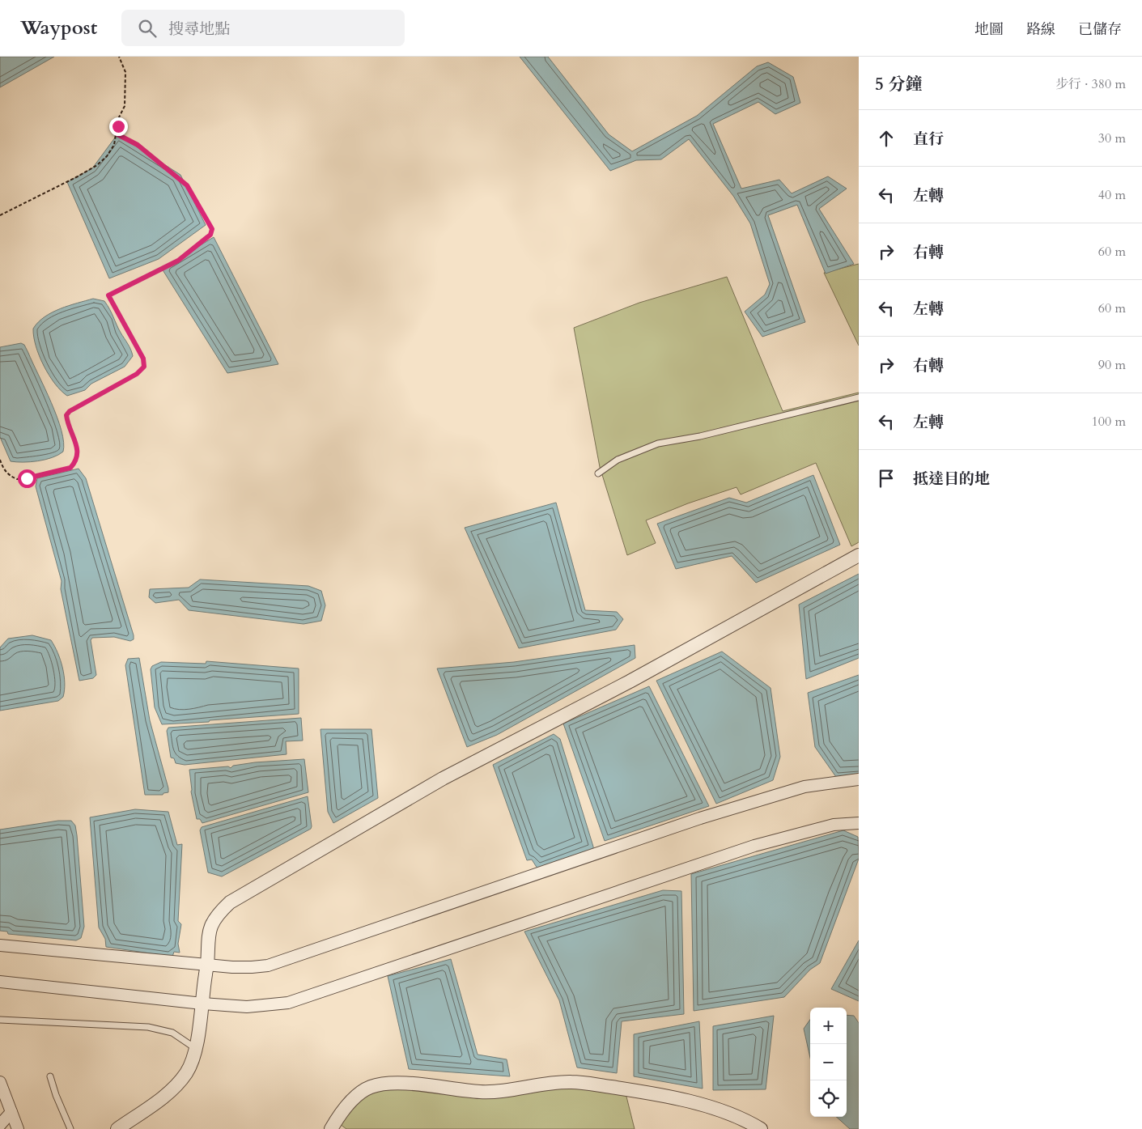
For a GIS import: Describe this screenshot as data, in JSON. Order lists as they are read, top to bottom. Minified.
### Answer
{"page":{"header":"Waypost","search":"搜尋地點","nav":["地圖","路線","已儲存"],"heading":["5 分鐘","步行 · 380 m"],"list":[["直行","30 m"],["左轉","40 m"],["右轉","60 m"],["左轉","60 m"],["右轉","90 m"],["左轉","100 m"],"抵達目的地"],"map_buttons":["+","−"]}}
